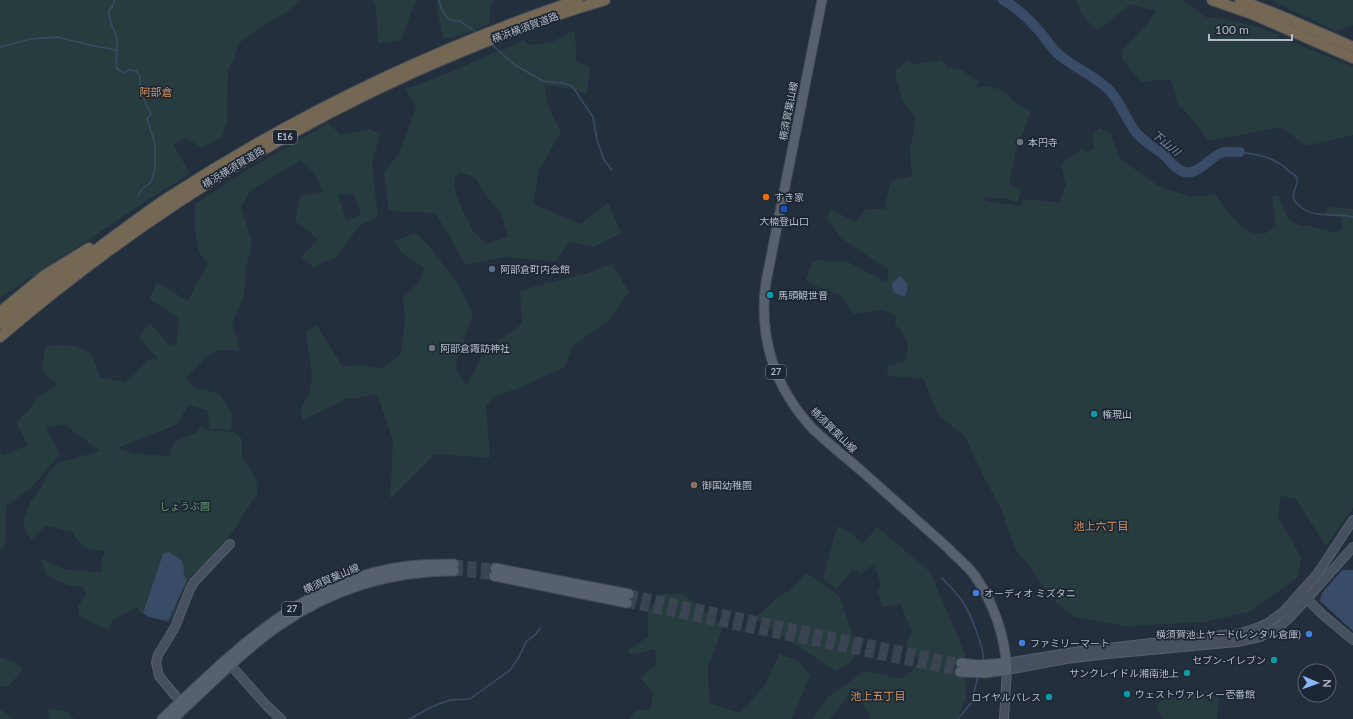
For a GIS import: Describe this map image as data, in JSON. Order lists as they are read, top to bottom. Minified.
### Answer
{"streets":{"highway":["横浜横須賀道路","E16"],"main road":["横須賀葉山線","27"]},"districts":["阿部倉","池上六丁目","池上五丁目"],"water":["下山川"],"parks":["しょうぶ園"],"places":{"other":["本円寺","すき家","阿部倉町内会館","馬頭観世音","阿部倉諏訪神社","権現山","御国幼稚園","オーディオ ミズタニ","横須賀池上ヤード(レンタル倉庫)","ファミリーマート","セブン-イレブン","サンクレイドル湘南池上","ウェストヴァレィー壱番館","ロイヤルパレス"],"transit":["大楠登山口"]},"scale_bar":"100 m","north":"right"}
